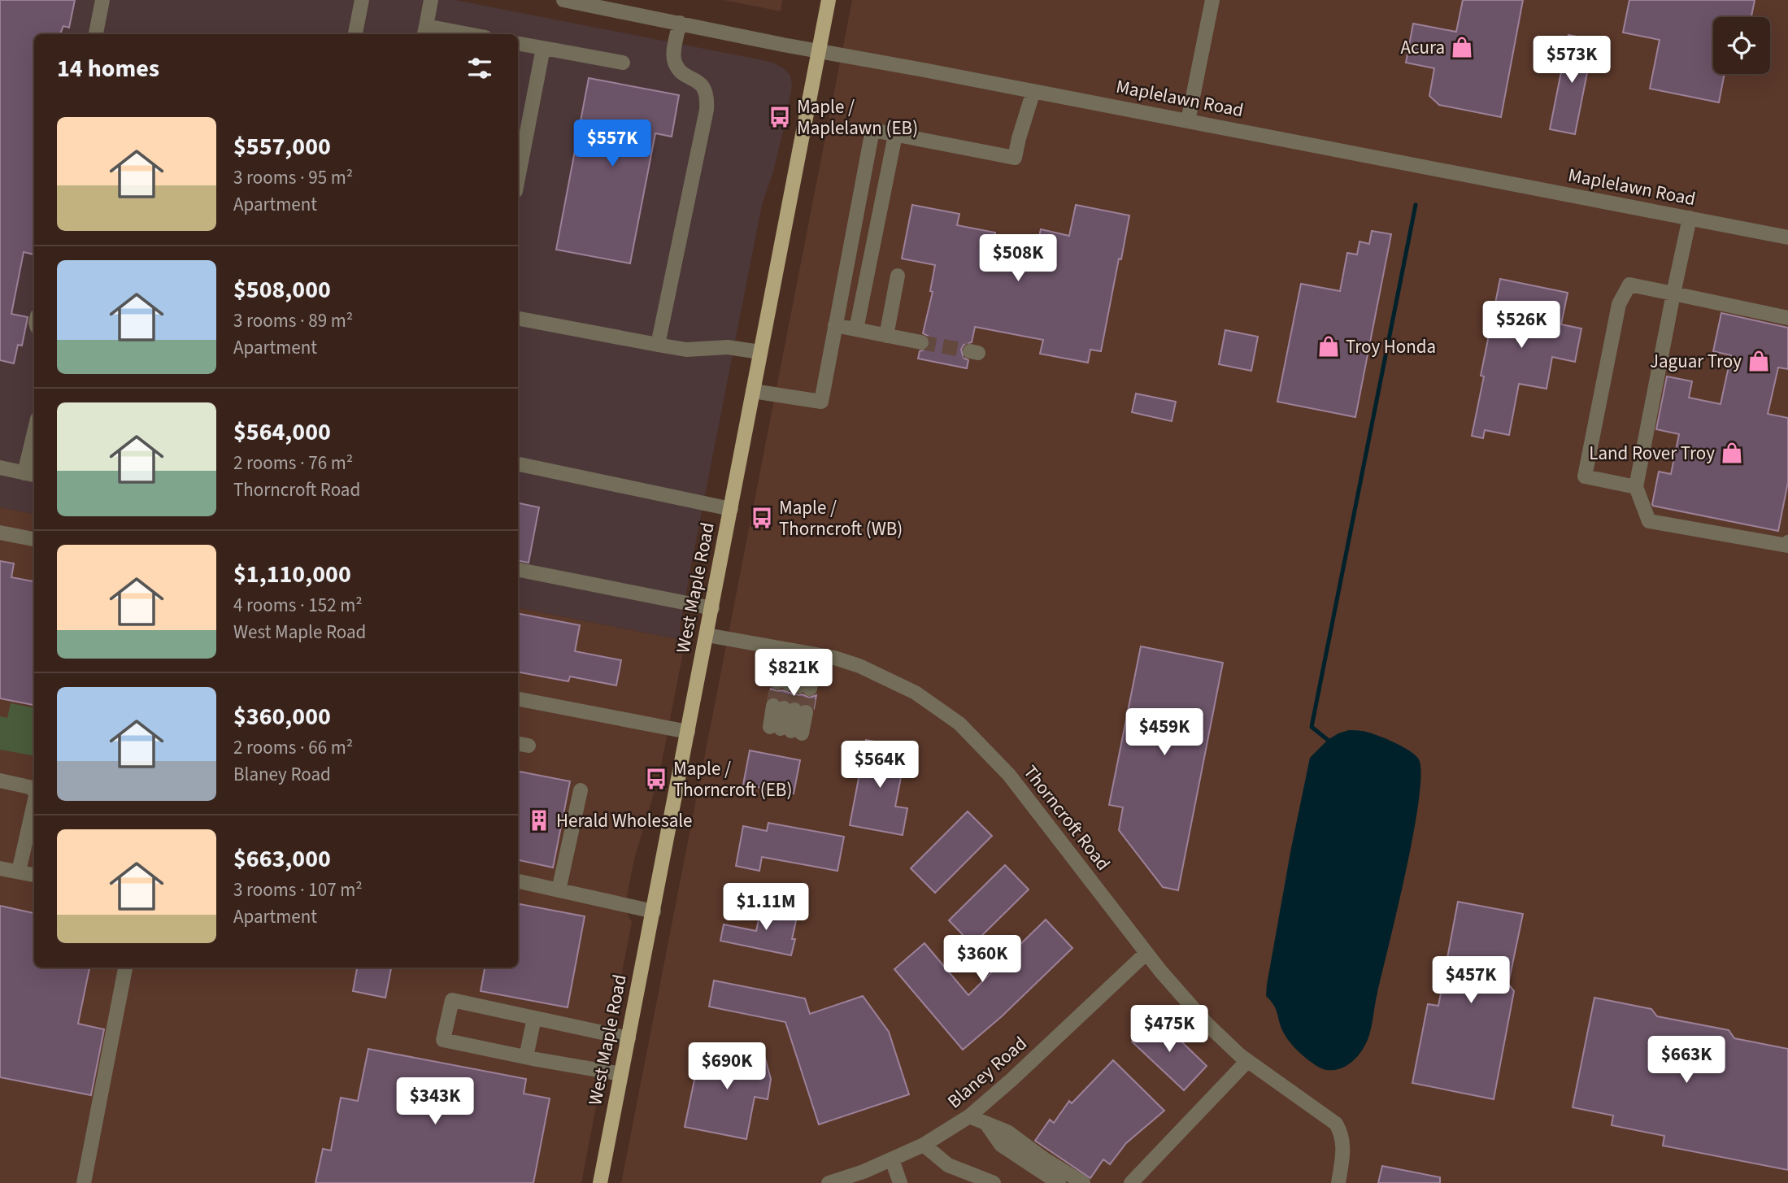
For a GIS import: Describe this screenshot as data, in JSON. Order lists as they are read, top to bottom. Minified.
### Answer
{"streets":{"main road":["West Maple Road"],"street":["Maplelawn Road","Thorncroft Road","Blaney Road"]},"crossings":[["Maplelawn Road","West Maple Road"],["West Maple Road","Thorncroft Road"],["Thorncroft Road","Blaney Road"]],"places":{"shop":["Acura","Troy Honda","Jaguar Troy","Land Rover Troy"],"bus stop":["Maple / Maplelawn (EB)","Maple / Thorncroft (WB)","Maple / Thorncroft (EB)"],"building":["Herald Wholesale"]},"page":{"heading":"14 homes","price":["$573K","$557K","$508K","$526K","$821K","$459K","$564K","$1.11M","$360K","$457K","$475K","$663K","$690K","$343K"],"list":[{"name":"$557,000","note":"3 rooms · 95 m² · Apartment"},{"name":"$508,000","note":"3 rooms · 89 m² · Apartment"},{"name":"$564,000","note":"2 rooms · 76 m² · Thorncroft Road"},{"name":"$1,110,000","note":"4 rooms · 152 m² · West Maple Road"},{"name":"$360,000","note":"2 rooms · 66 m² · Blaney Road"},{"name":"$663,000","note":"3 rooms · 107 m² · Apartment"}]}}
